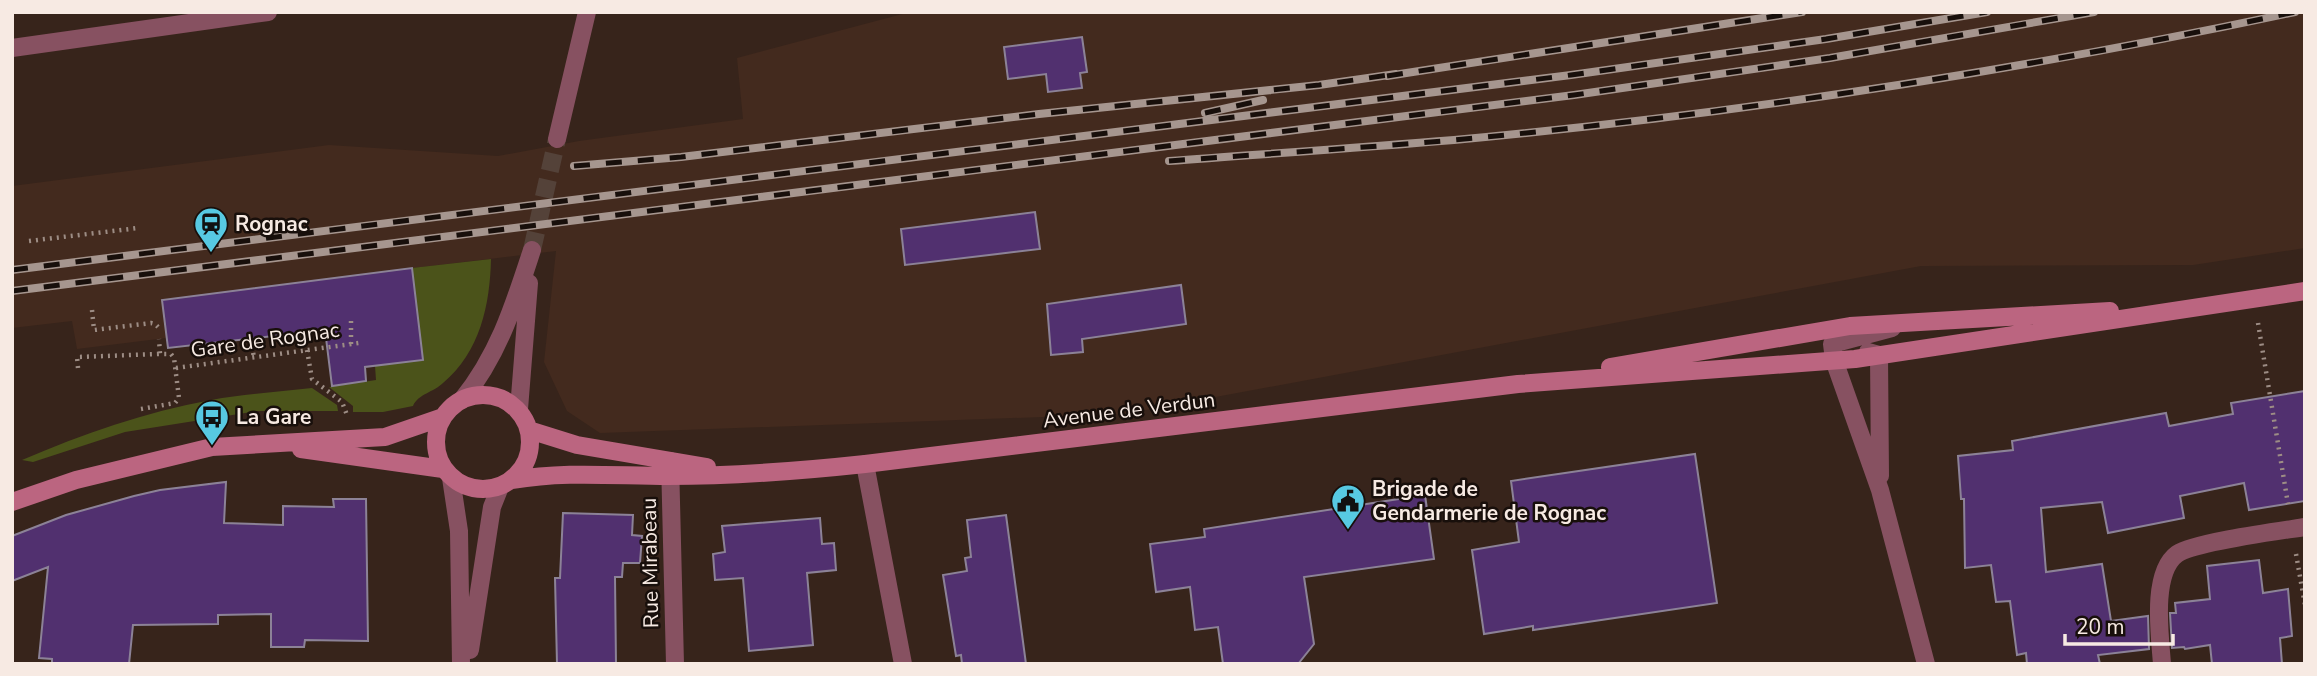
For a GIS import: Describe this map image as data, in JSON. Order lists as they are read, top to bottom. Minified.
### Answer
{"streets":{"main road":["Avenue de Verdun"],"street":["Rue Mirabeau"],"path":["Gare de Rognac"]},"crossings":[["Avenue de Verdun","Rue Mirabeau"]],"places":{"station":["Rognac"],"bus stop":["La Gare"],"public building":["Brigade de Gendarmerie de Rognac"]},"scale_bar":"20 m"}
